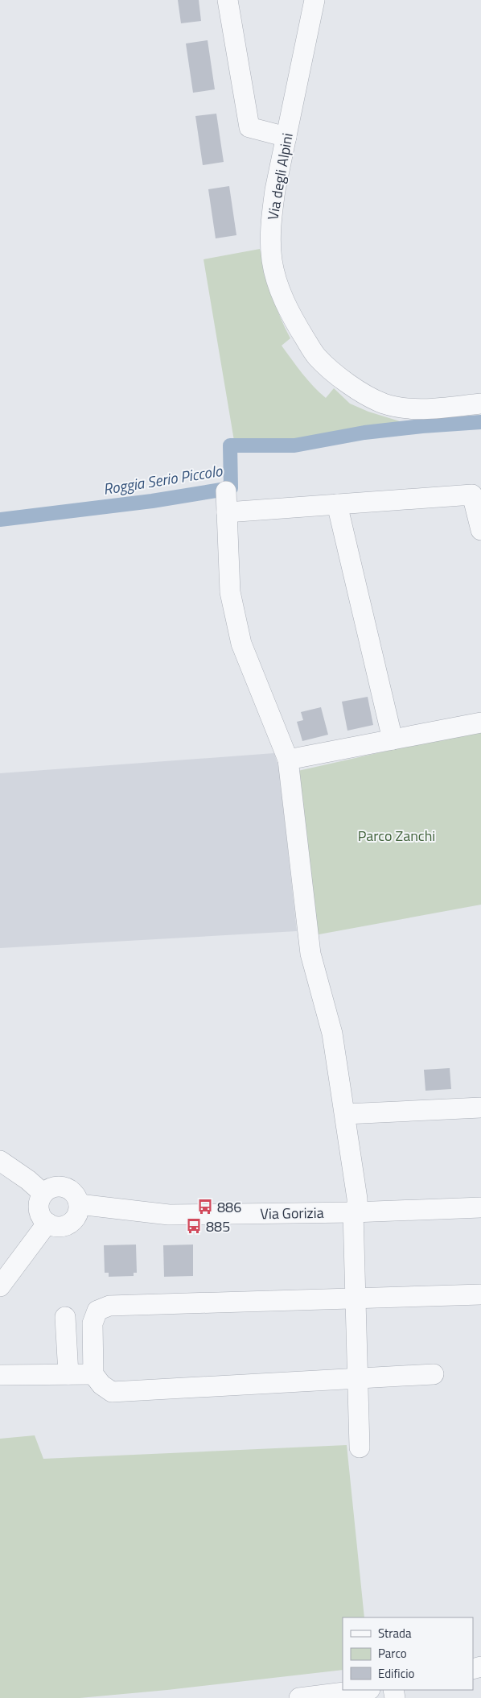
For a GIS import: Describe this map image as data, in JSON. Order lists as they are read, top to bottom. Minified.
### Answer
{"streets":{"street":["Via degli Alpini","Via Gorizia"]},"water":["Roggia Serio Piccolo"],"parks":["Parco Zanchi"],"places":{"bus stop":["886","885"]},"legend":["Strada","Parco","Edificio"]}
